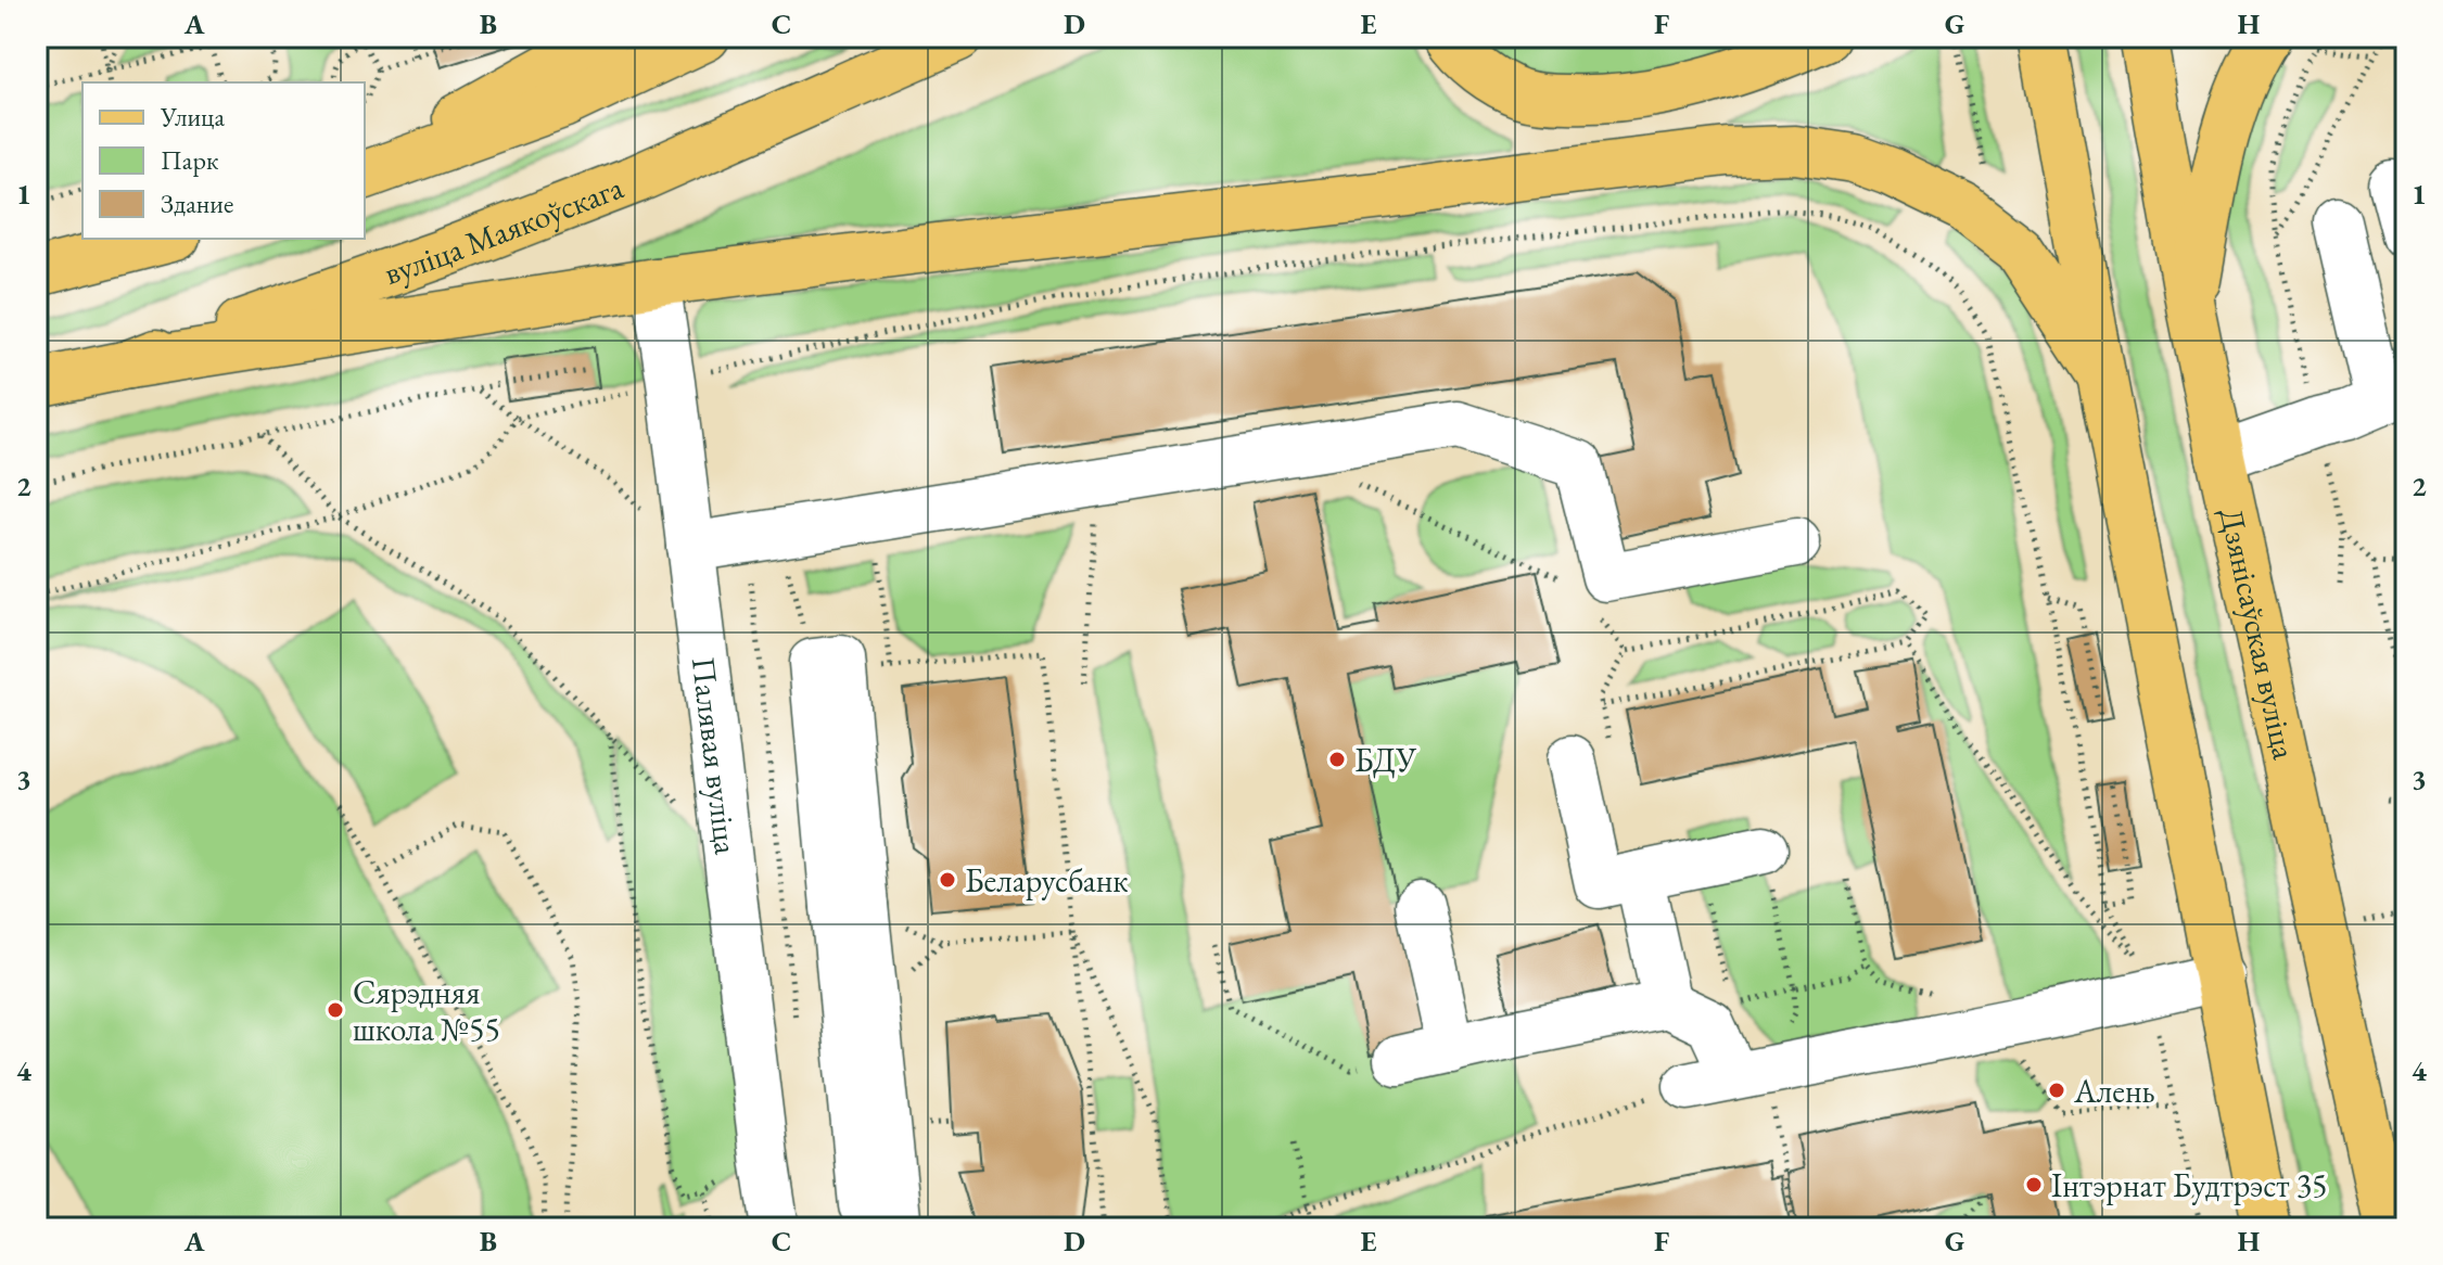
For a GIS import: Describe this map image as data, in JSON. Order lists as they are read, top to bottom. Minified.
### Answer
{"streets":{"main road":["вуліца Маякоўскага","Дзянісаўская вуліца"],"street":["Палявая вуліца"]},"places":["БДУ","Беларусбанк","Сярэдняя школа №55","Алень","Інтэрнат Будтрэст 35"],"legend":["Улица","Парк","Здание"],"grid":{"columns":["A","B","C","D","E","F","G","H"],"rows":["1","2","3","4"]}}
